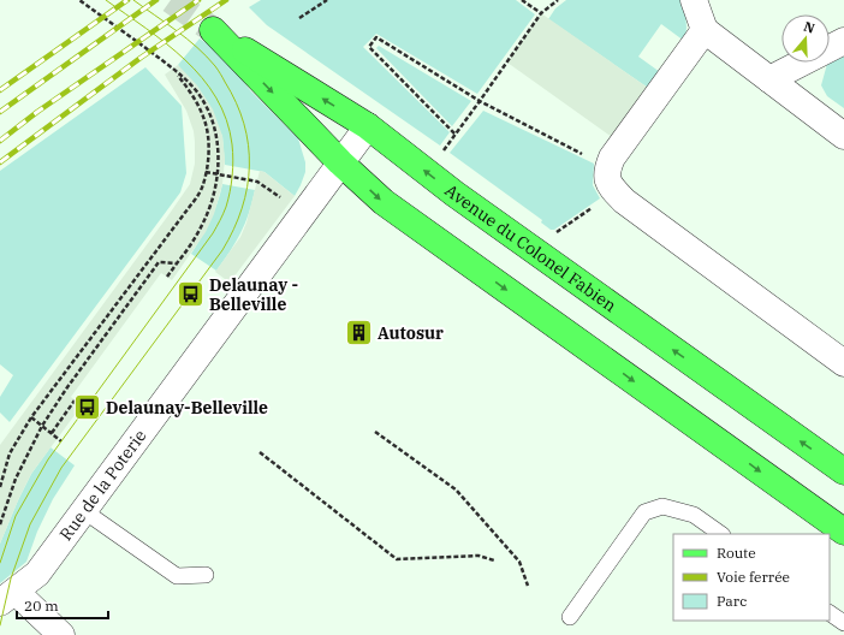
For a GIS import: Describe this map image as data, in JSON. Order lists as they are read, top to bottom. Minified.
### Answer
{"streets":{"main road":["Avenue du Colonel Fabien"],"street":["Rue de la Poterie"]},"crossings":[["Avenue du Colonel Fabien","Rue de la Poterie"]],"places":{"bus stop":["Delaunay - Belleville","Delaunay-Belleville"],"building":["Autosur"]},"legend":["Route","Voie ferrée","Parc"],"scale_bar":"20 m","north":"top"}
